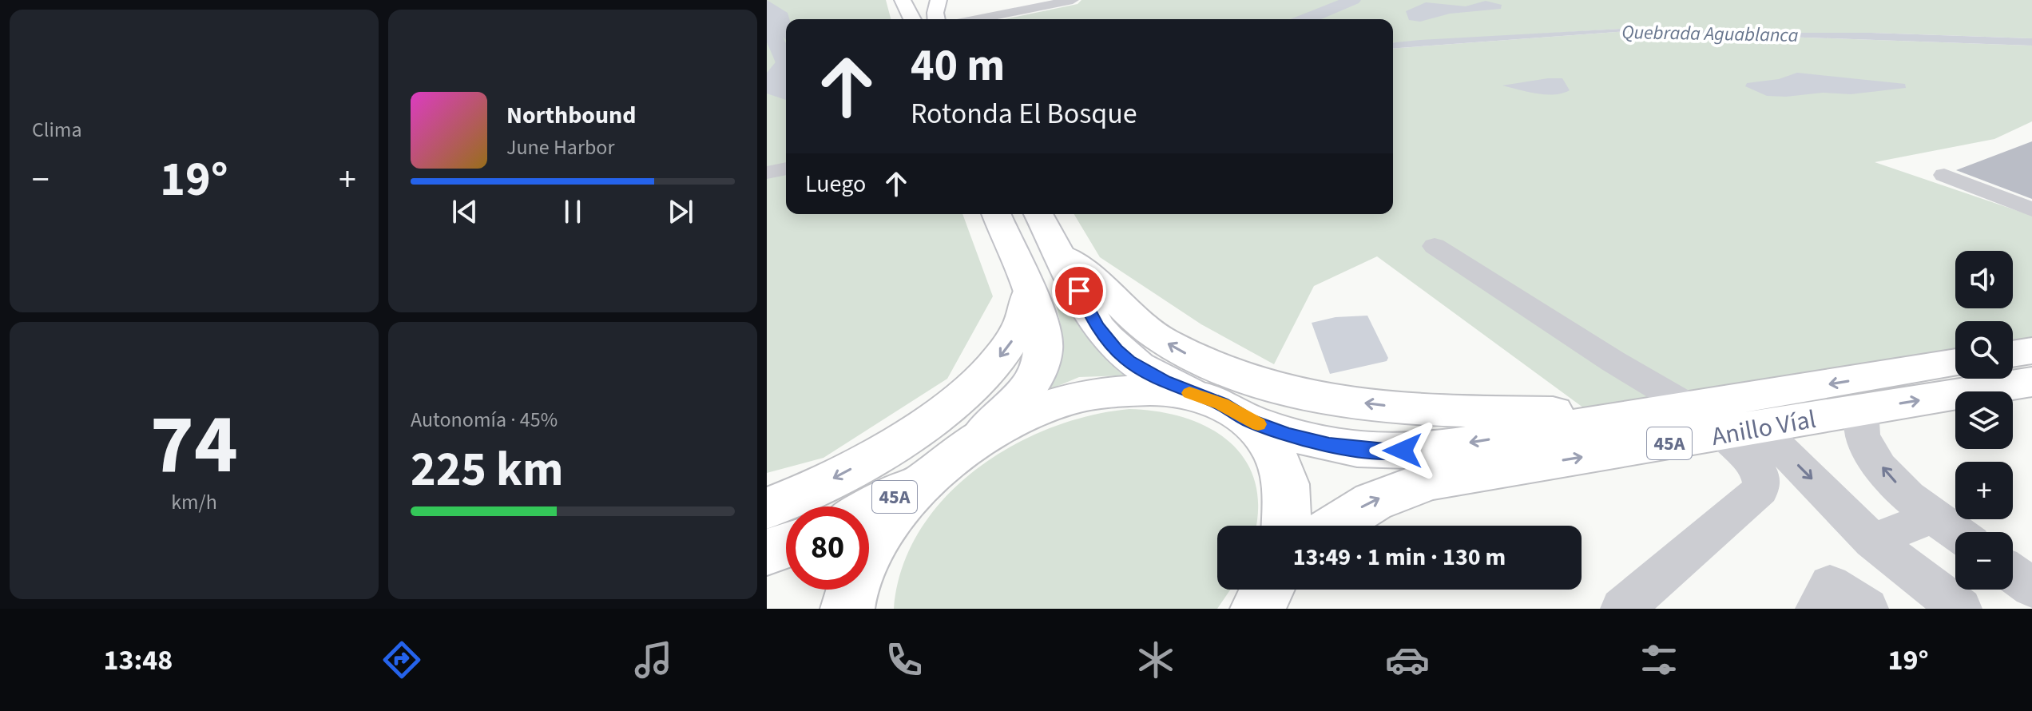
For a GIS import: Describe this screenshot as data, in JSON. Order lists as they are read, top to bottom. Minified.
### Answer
{"streets":{"main road":["Anillo Víal","45A"]},"water":["Quebrada Aguablanca"],"page":{"tile":["Clima",["74","km/h"],["Autonomía · 45%","225 km"]],"turn":["40 m","Rotonda El Bosque"],"song":["Northbound","June Harbor"],"then":"Luego","heat":["−","19°","+"],"map_buttons":["+","−"],"limit":"80","trip":"13:49 · 1 min · 130 m","tabs":["13:48","19°"]}}
